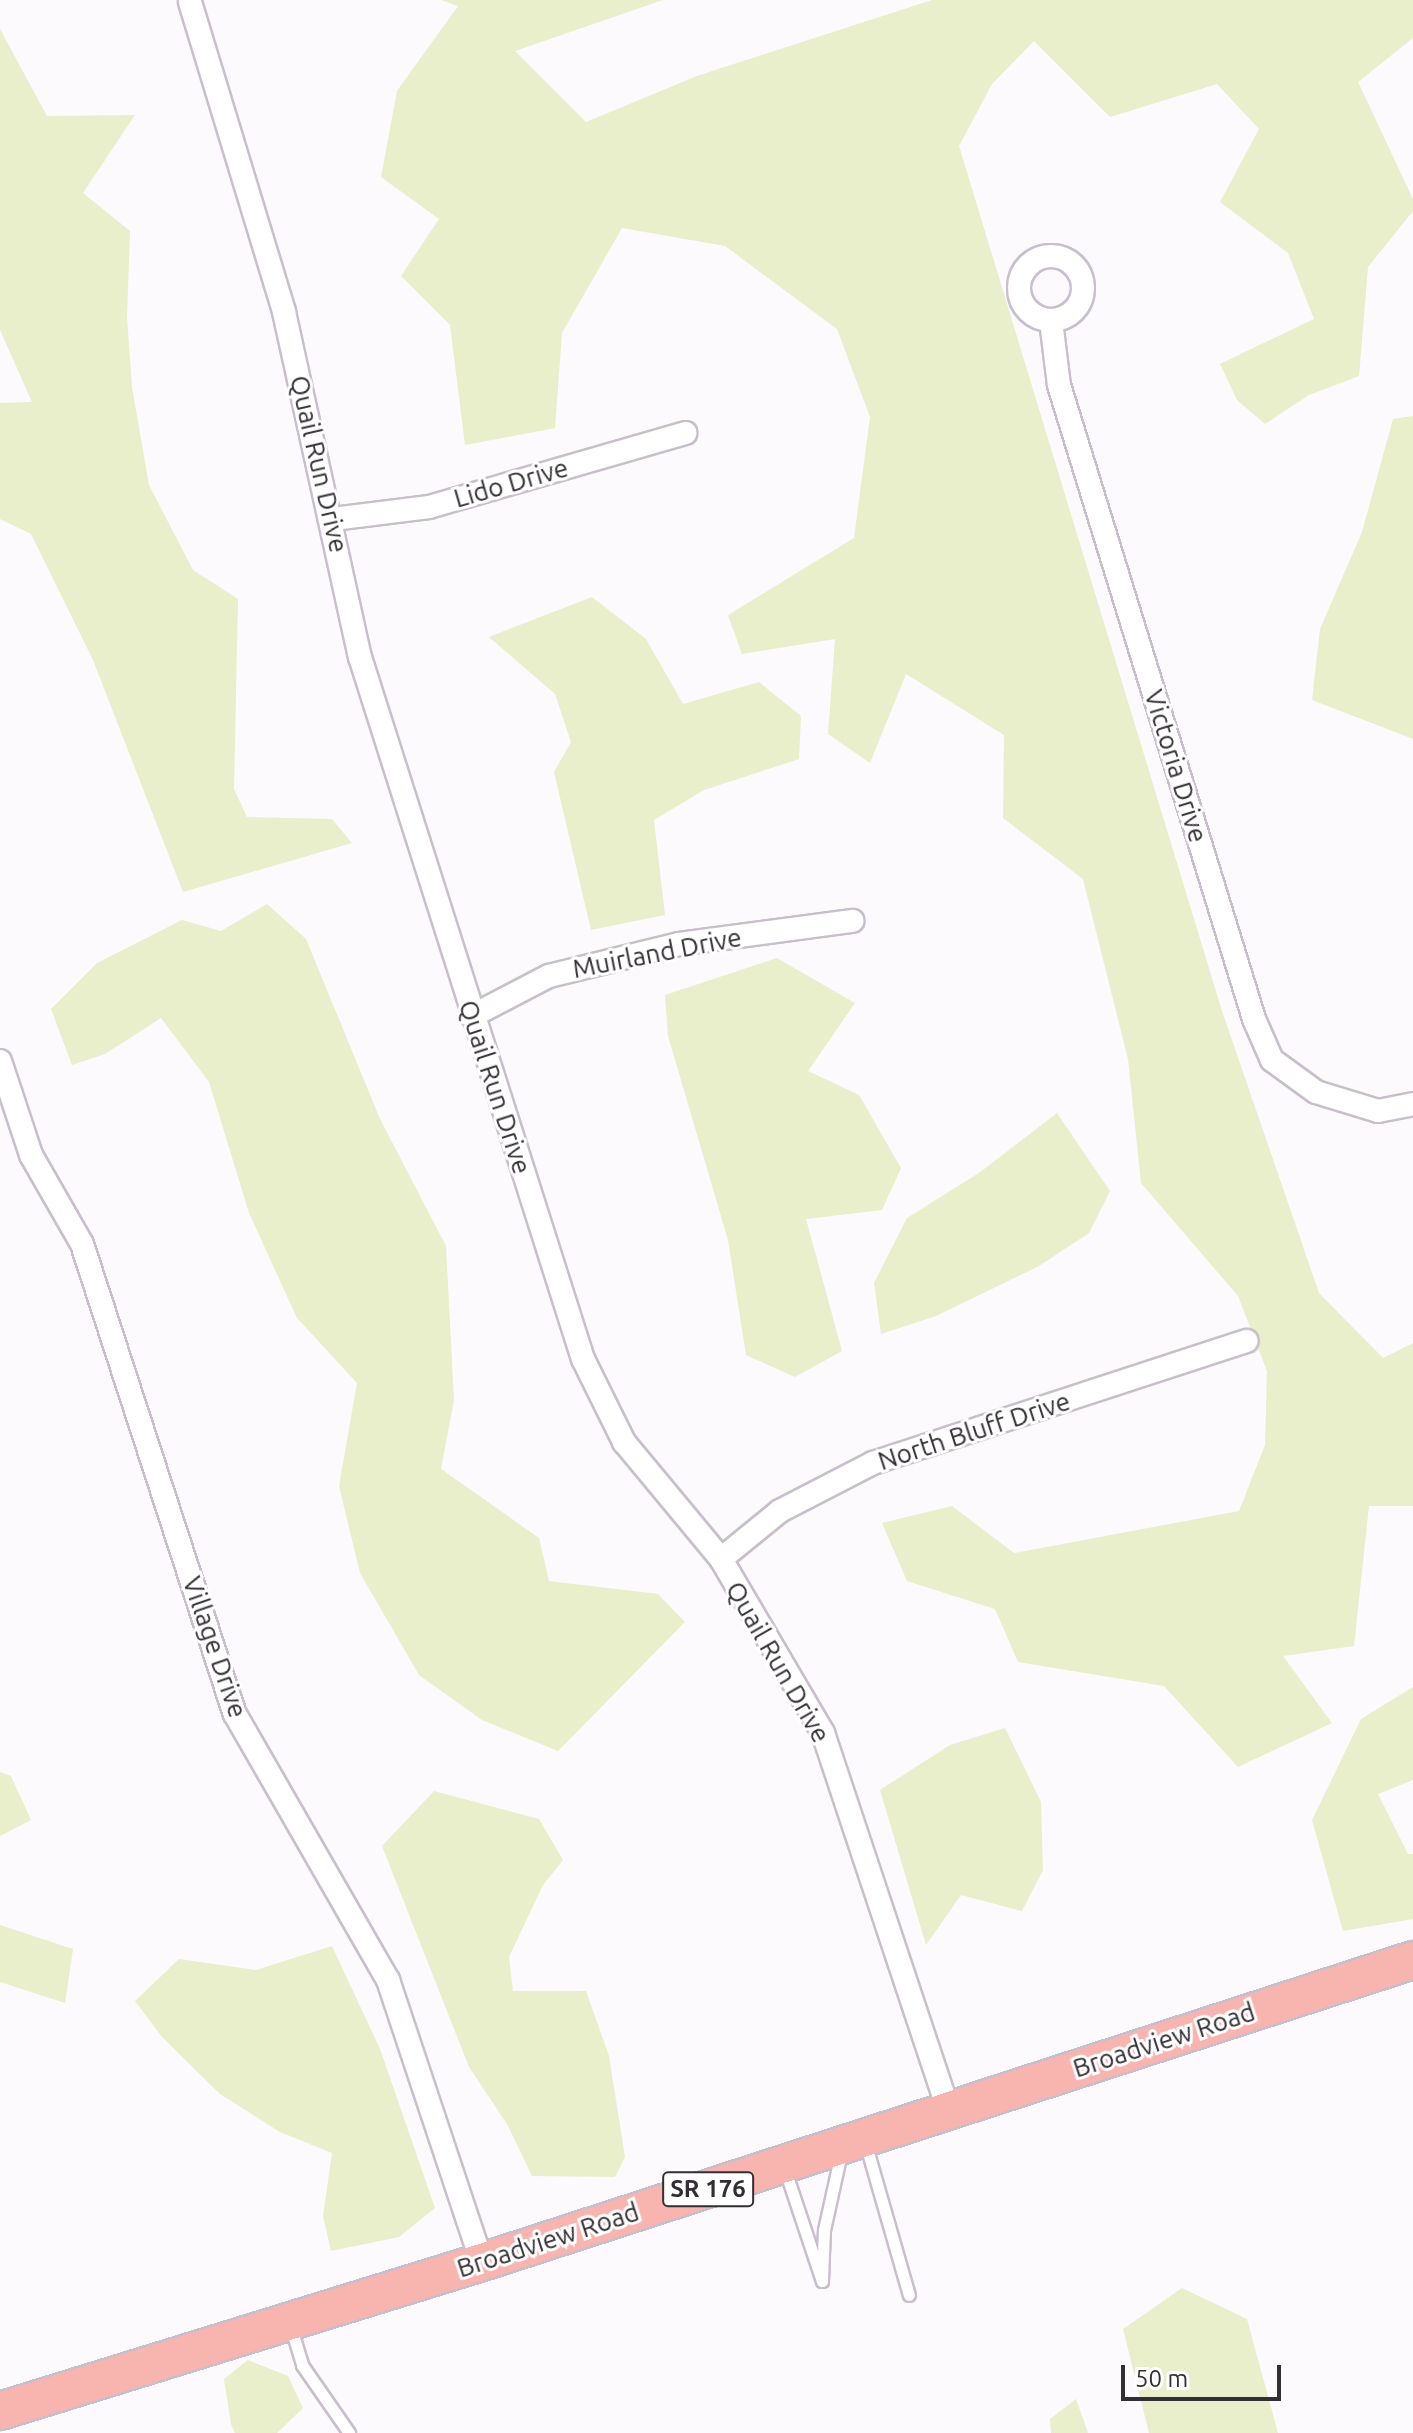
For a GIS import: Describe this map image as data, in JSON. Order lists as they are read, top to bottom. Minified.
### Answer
{"streets":{"main road":["Broadview Road","SR 176"],"street":["Quail Run Drive","Lido Drive","Victoria Drive","Muirland Drive","North Bluff Drive","Village Drive"]},"crossings":[["Quail Run Drive","Lido Drive"],["Quail Run Drive","Muirland Drive"],["Quail Run Drive","North Bluff Drive"],["Quail Run Drive","Broadview Road"],["Village Drive","Broadview Road"]],"scale_bar":"50 m"}
